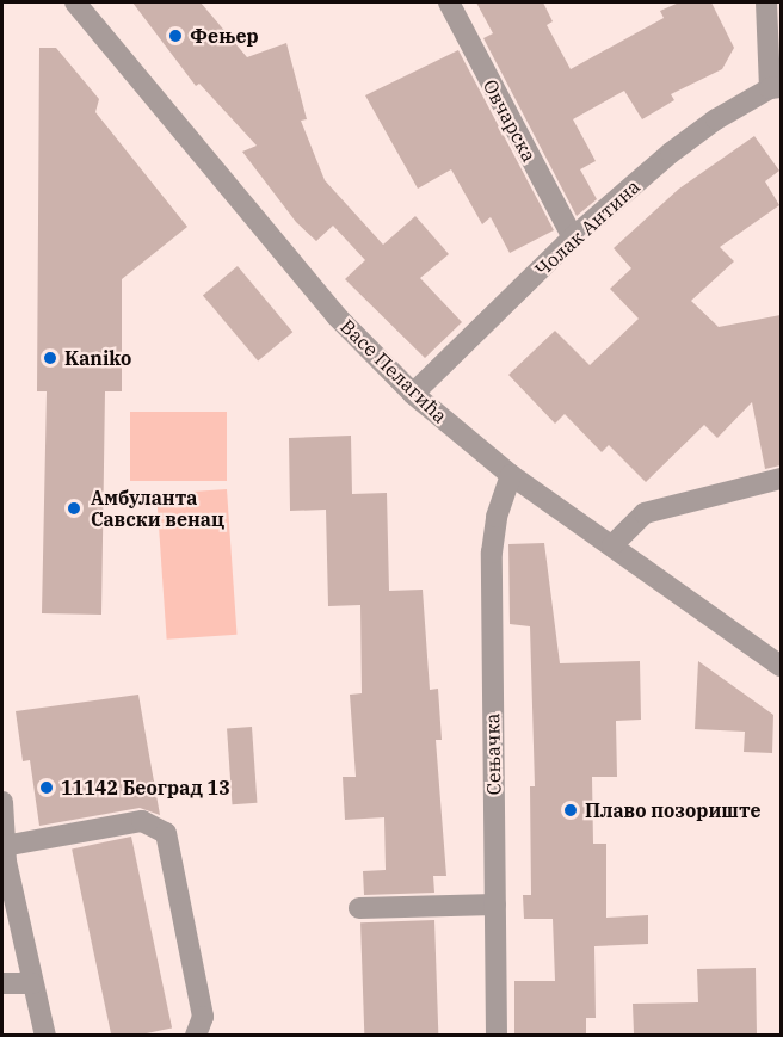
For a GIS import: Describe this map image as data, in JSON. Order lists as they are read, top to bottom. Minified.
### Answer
{"streets":{"street":["Овчарска","Чолак Антина","Васе Пелагића","Сењачка"]},"crossings":[["Овчарска","Чолак Антина"],["Чолак Антина","Васе Пелагића"],["Васе Пелагића","Сењачка"]],"places":["Фењер","Kaniko","Амбуланта Савски венац","11142 Београд 13","Плаво позориште"]}
